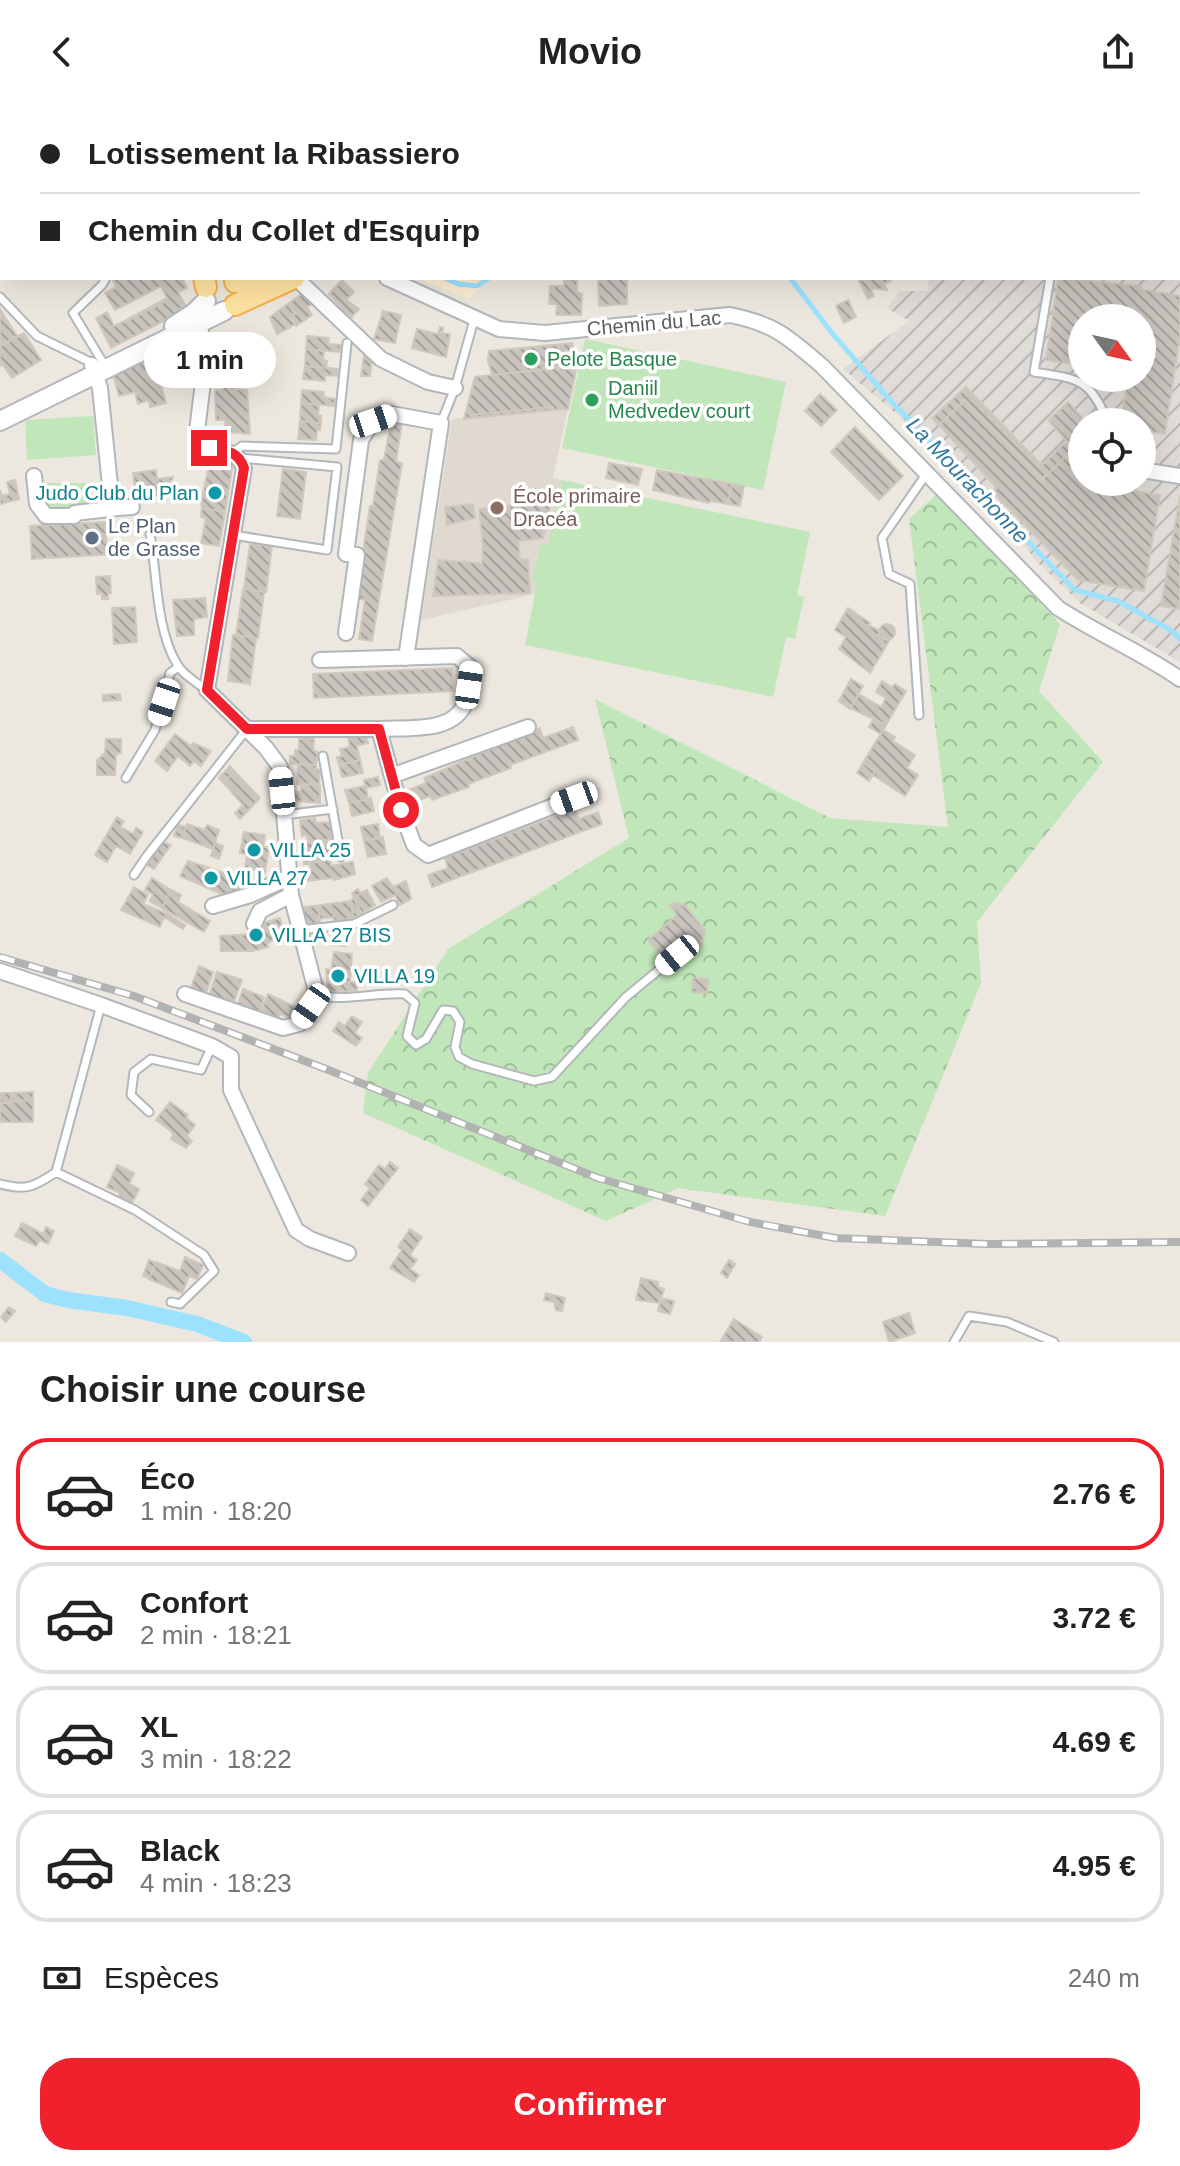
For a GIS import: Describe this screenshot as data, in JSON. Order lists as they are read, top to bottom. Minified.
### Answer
{"streets":{"street":["Chemin du Lac"]},"water":["La Mourachonne"],"places":["Pelote Basque","Daniil Medvedev court","Judo Club du Plan","École primaire Dracéa","Le Plan de Grasse","VILLA 25","VILLA 27","VILLA 27 BIS","VILLA 19"],"north":"bottom right","page":{"header":"Movio","banner":["Lotissement la Ribassiero","Chemin du Collet d'Esquirp"],"bubble":"1 min","heading":"Choisir une course","list":[{"name":"Éco","note":"1 min · 18:20","value":"2.76 €"},{"name":"Confort","note":"2 min · 18:21","value":"3.72 €"},{"name":"XL","note":"3 min · 18:22","value":"4.69 €"},{"name":"Black","note":"4 min · 18:23","value":"4.95 €"}],"pay":["Espèces","240 m"],"buttons":"Confirmer"}}
